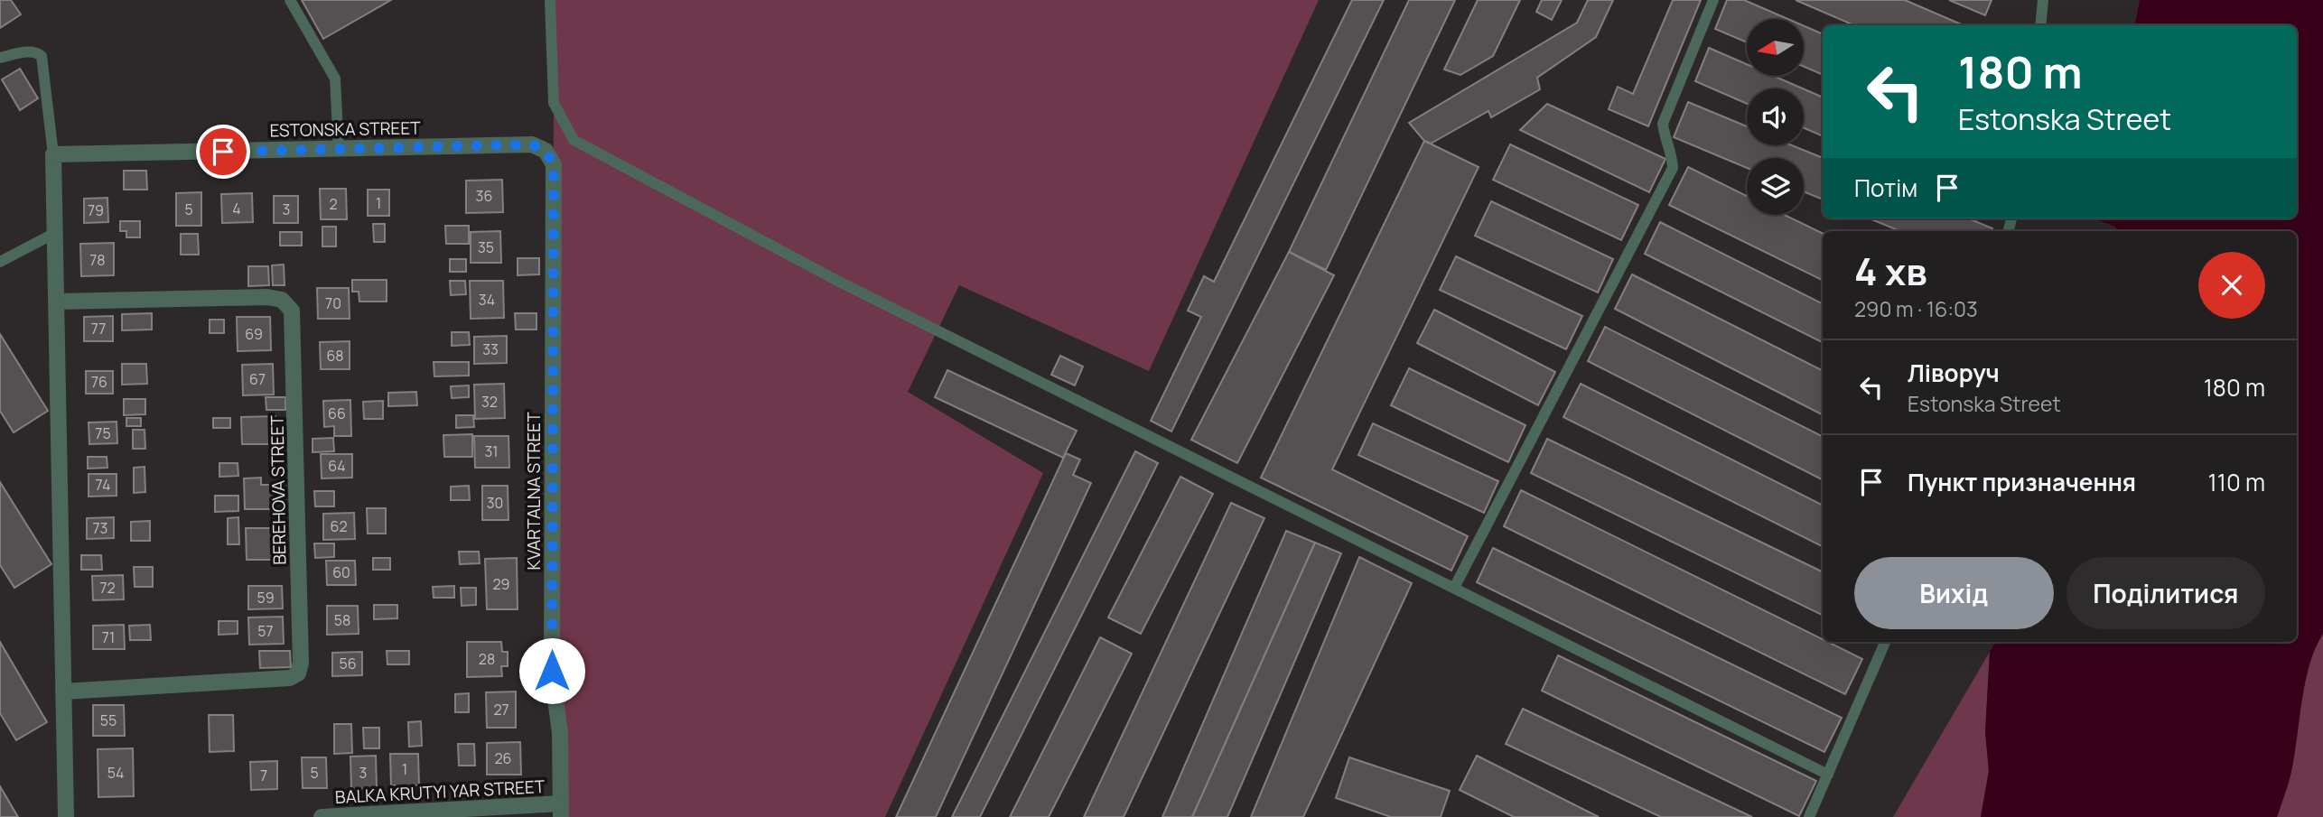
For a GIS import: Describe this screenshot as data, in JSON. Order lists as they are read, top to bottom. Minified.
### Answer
{"streets":{"street":["ESTONSKA STREET","BEREHOVA STREET","KVARTALNA STREET","BALKA KRUTYI YAR STREET"]},"crossings":[["ESTONSKA STREET","KVARTALNA STREET"],["KVARTALNA STREET","BALKA KRUTYI YAR STREET"]],"house_numbers":["36","1","2","4","5","3","79","35","78","34","70","77","69","33","68","67","76","32","66","75","31","64","74","30","62","73","60","29","72","59","58","57","71","28","56","27","55","26","1","54","5","3","7"],"north":"left","page":{"turn":["180 m","Estonska Street"],"then":"Потім","heading":["4 хв","290 m · 16:03"],"list":[{"name":"Ліворуч","note":"Estonska Street","value":"180 m"},{"name":"Пункт призначення","value":"110 m"}],"buttons":["Вихід","Поділитися"]}}
